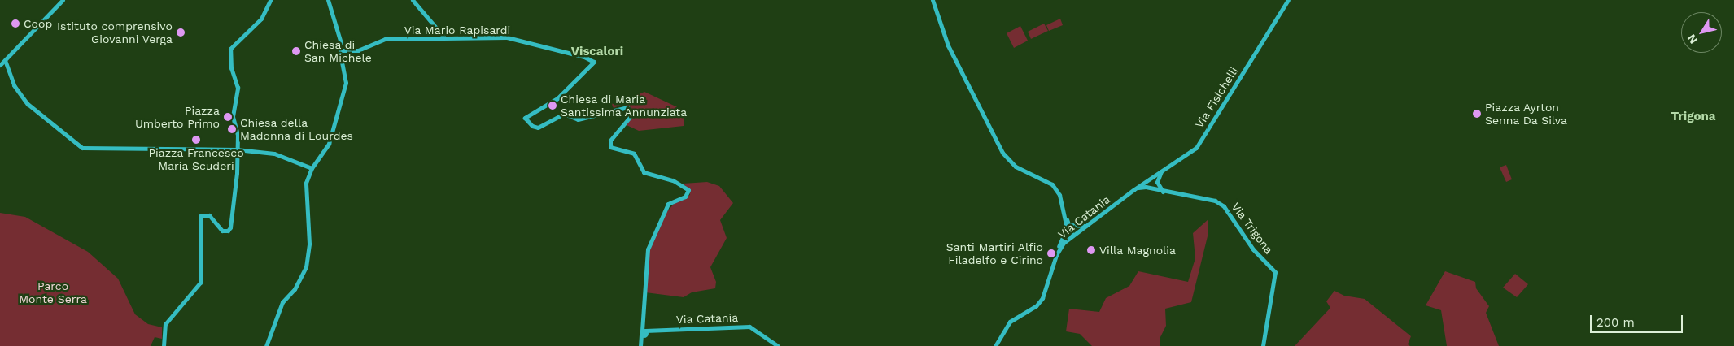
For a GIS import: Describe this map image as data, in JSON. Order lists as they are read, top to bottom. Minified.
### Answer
{"streets":{"street":["Via Mario Rapisardi","Via Fisichelli","Via Catania","Via Trigona"]},"crossings":[["Via Fisichelli","Via Catania"],["Via Catania","Via Trigona"]],"districts":["Viscalori","Trigona"],"parks":["Parco Monte Serra"],"places":["Coop","Istituto comprensivo Giovanni Verga","Chiesa di San Michele","Chiesa di Maria Santissima Annunziata","Piazza Ayrton Senna Da Silva","Piazza Umberto Primo","Chiesa della Madonna di Lourdes","Piazza Francesco Maria Scuderi","Villa Magnolia","Santi Martiri Alfio Filadelfo e Cirino"],"scale_bar":"200 m","north":"bottom left"}
